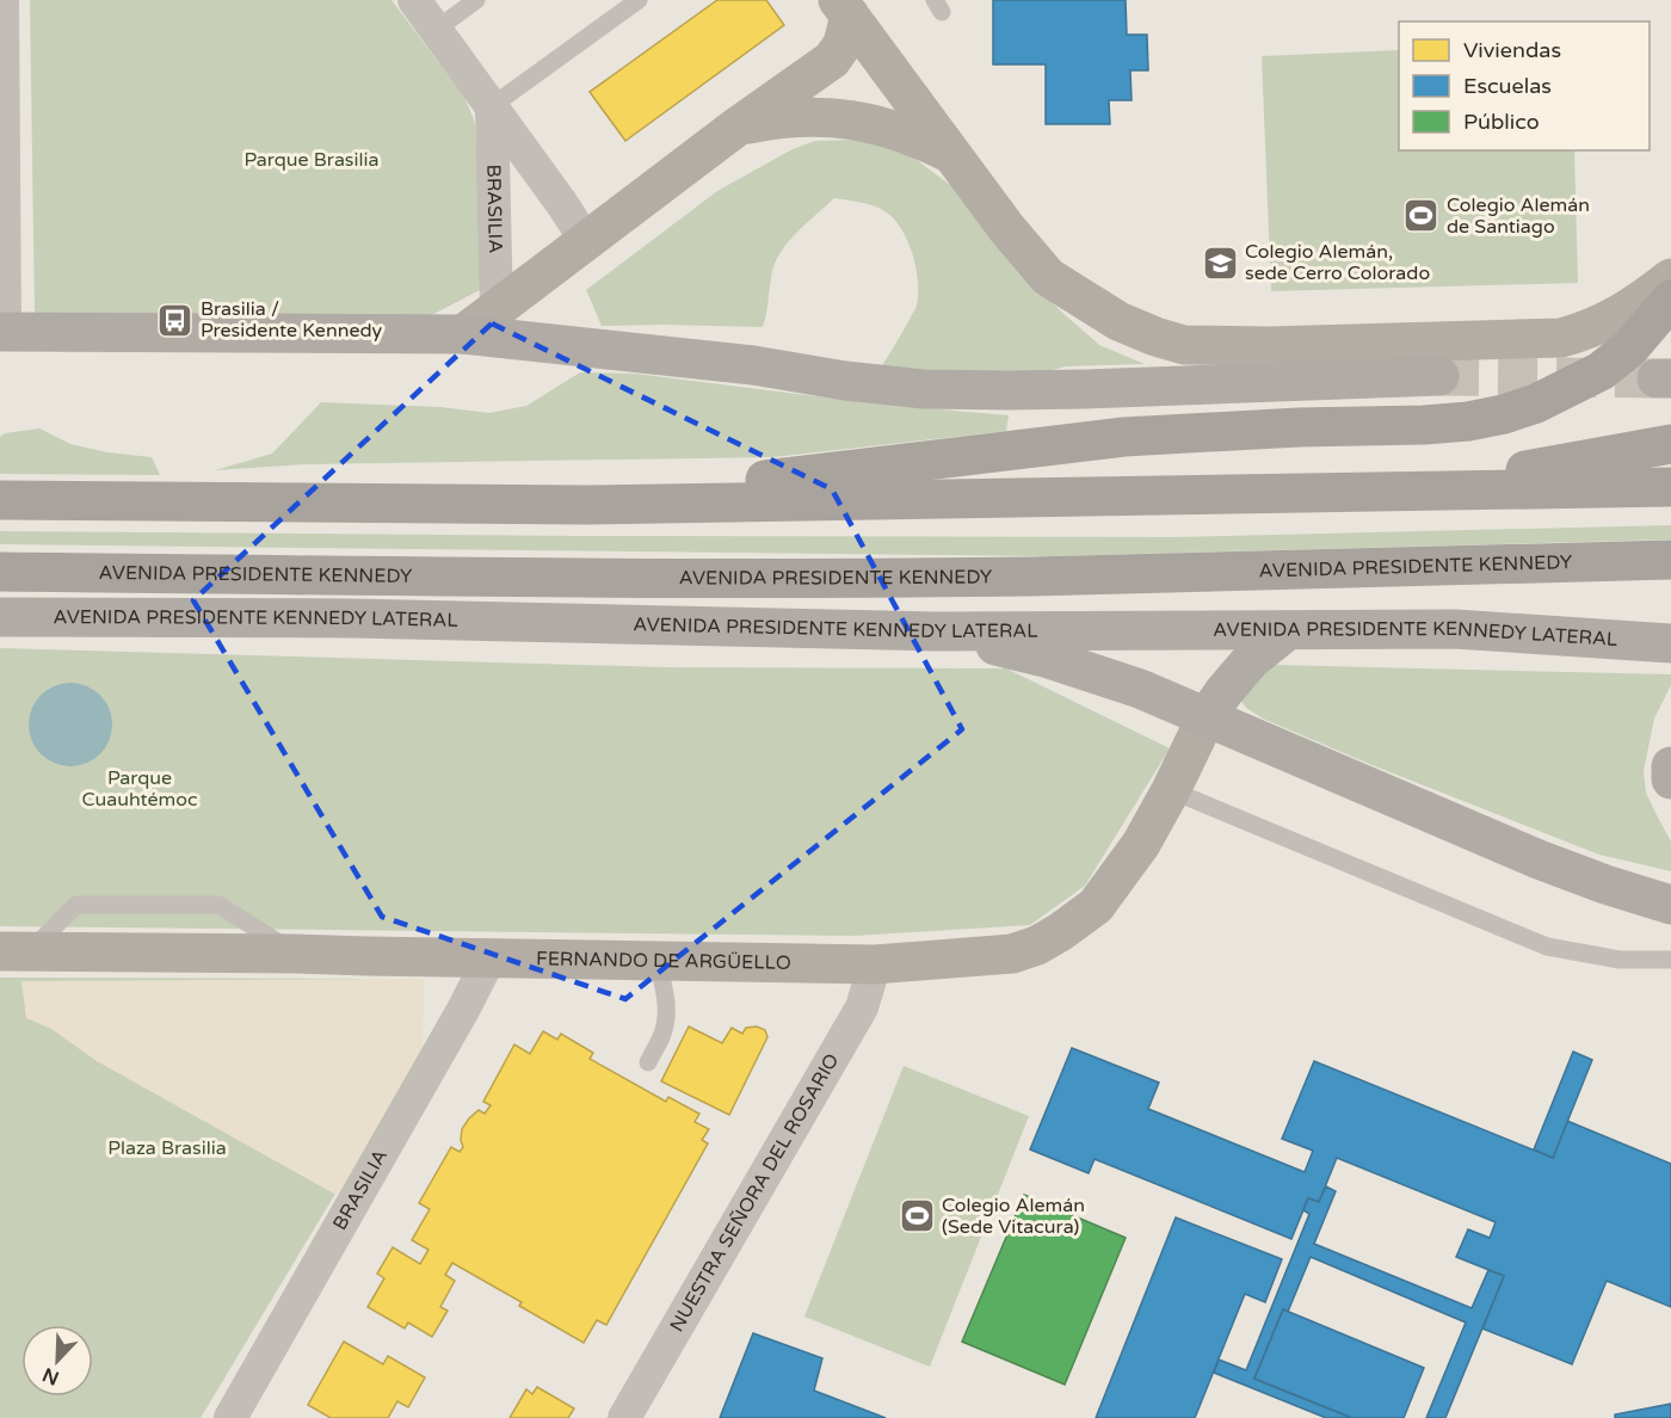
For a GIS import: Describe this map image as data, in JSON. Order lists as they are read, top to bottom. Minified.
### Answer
{"streets":{"highway":["AVENIDA PRESIDENTE KENNEDY"],"main road":["AVENIDA PRESIDENTE KENNEDY LATERAL"],"street":["BRASILIA","FERNANDO DE ARGÜELLO","NUESTRA SEÑORA DEL ROSARIO"]},"crossings":[["BRASILIA","FERNANDO DE ARGÜELLO"],["FERNANDO DE ARGÜELLO","NUESTRA SEÑORA DEL ROSARIO"]],"parks":["Parque Brasilia","Parque Cuauhtémoc","Plaza Brasilia"],"places":{"sports":["Colegio Alemán de Santiago","Colegio Alemán (Sede Vitacura)"],"school or university":["Colegio Alemán, sede Cerro Colorado"],"bus stop":["Brasilia / Presidente Kennedy"]},"legend":["Viviendas","Escuelas","Público"],"north":"bottom left"}
